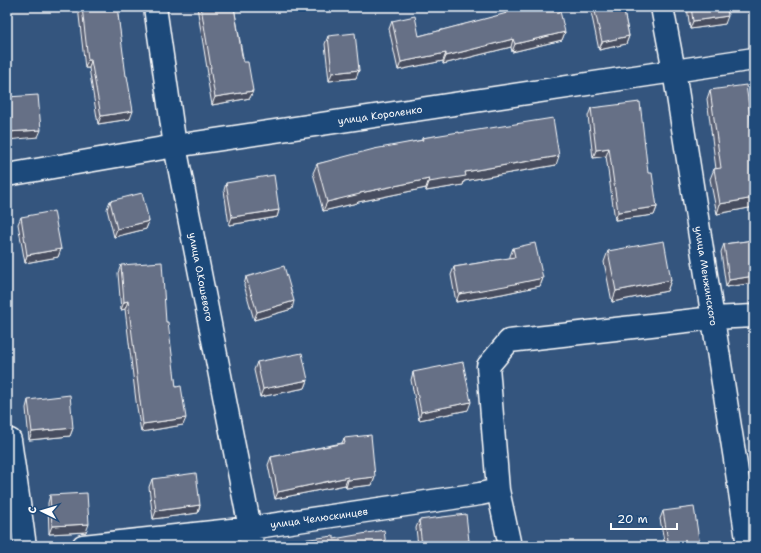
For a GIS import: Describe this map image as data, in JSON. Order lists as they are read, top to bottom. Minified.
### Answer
{"streets":{"street":["улица Короленко","улица Менжинского","улица О.Кошевого","улица Челюскинцев"]},"crossings":[["улица Короленко","улица Менжинского"],["улица Короленко","улица О.Кошевого"],["улица О.Кошевого","улица Челюскинцев"]],"scale_bar":"20 m","north":"left"}
